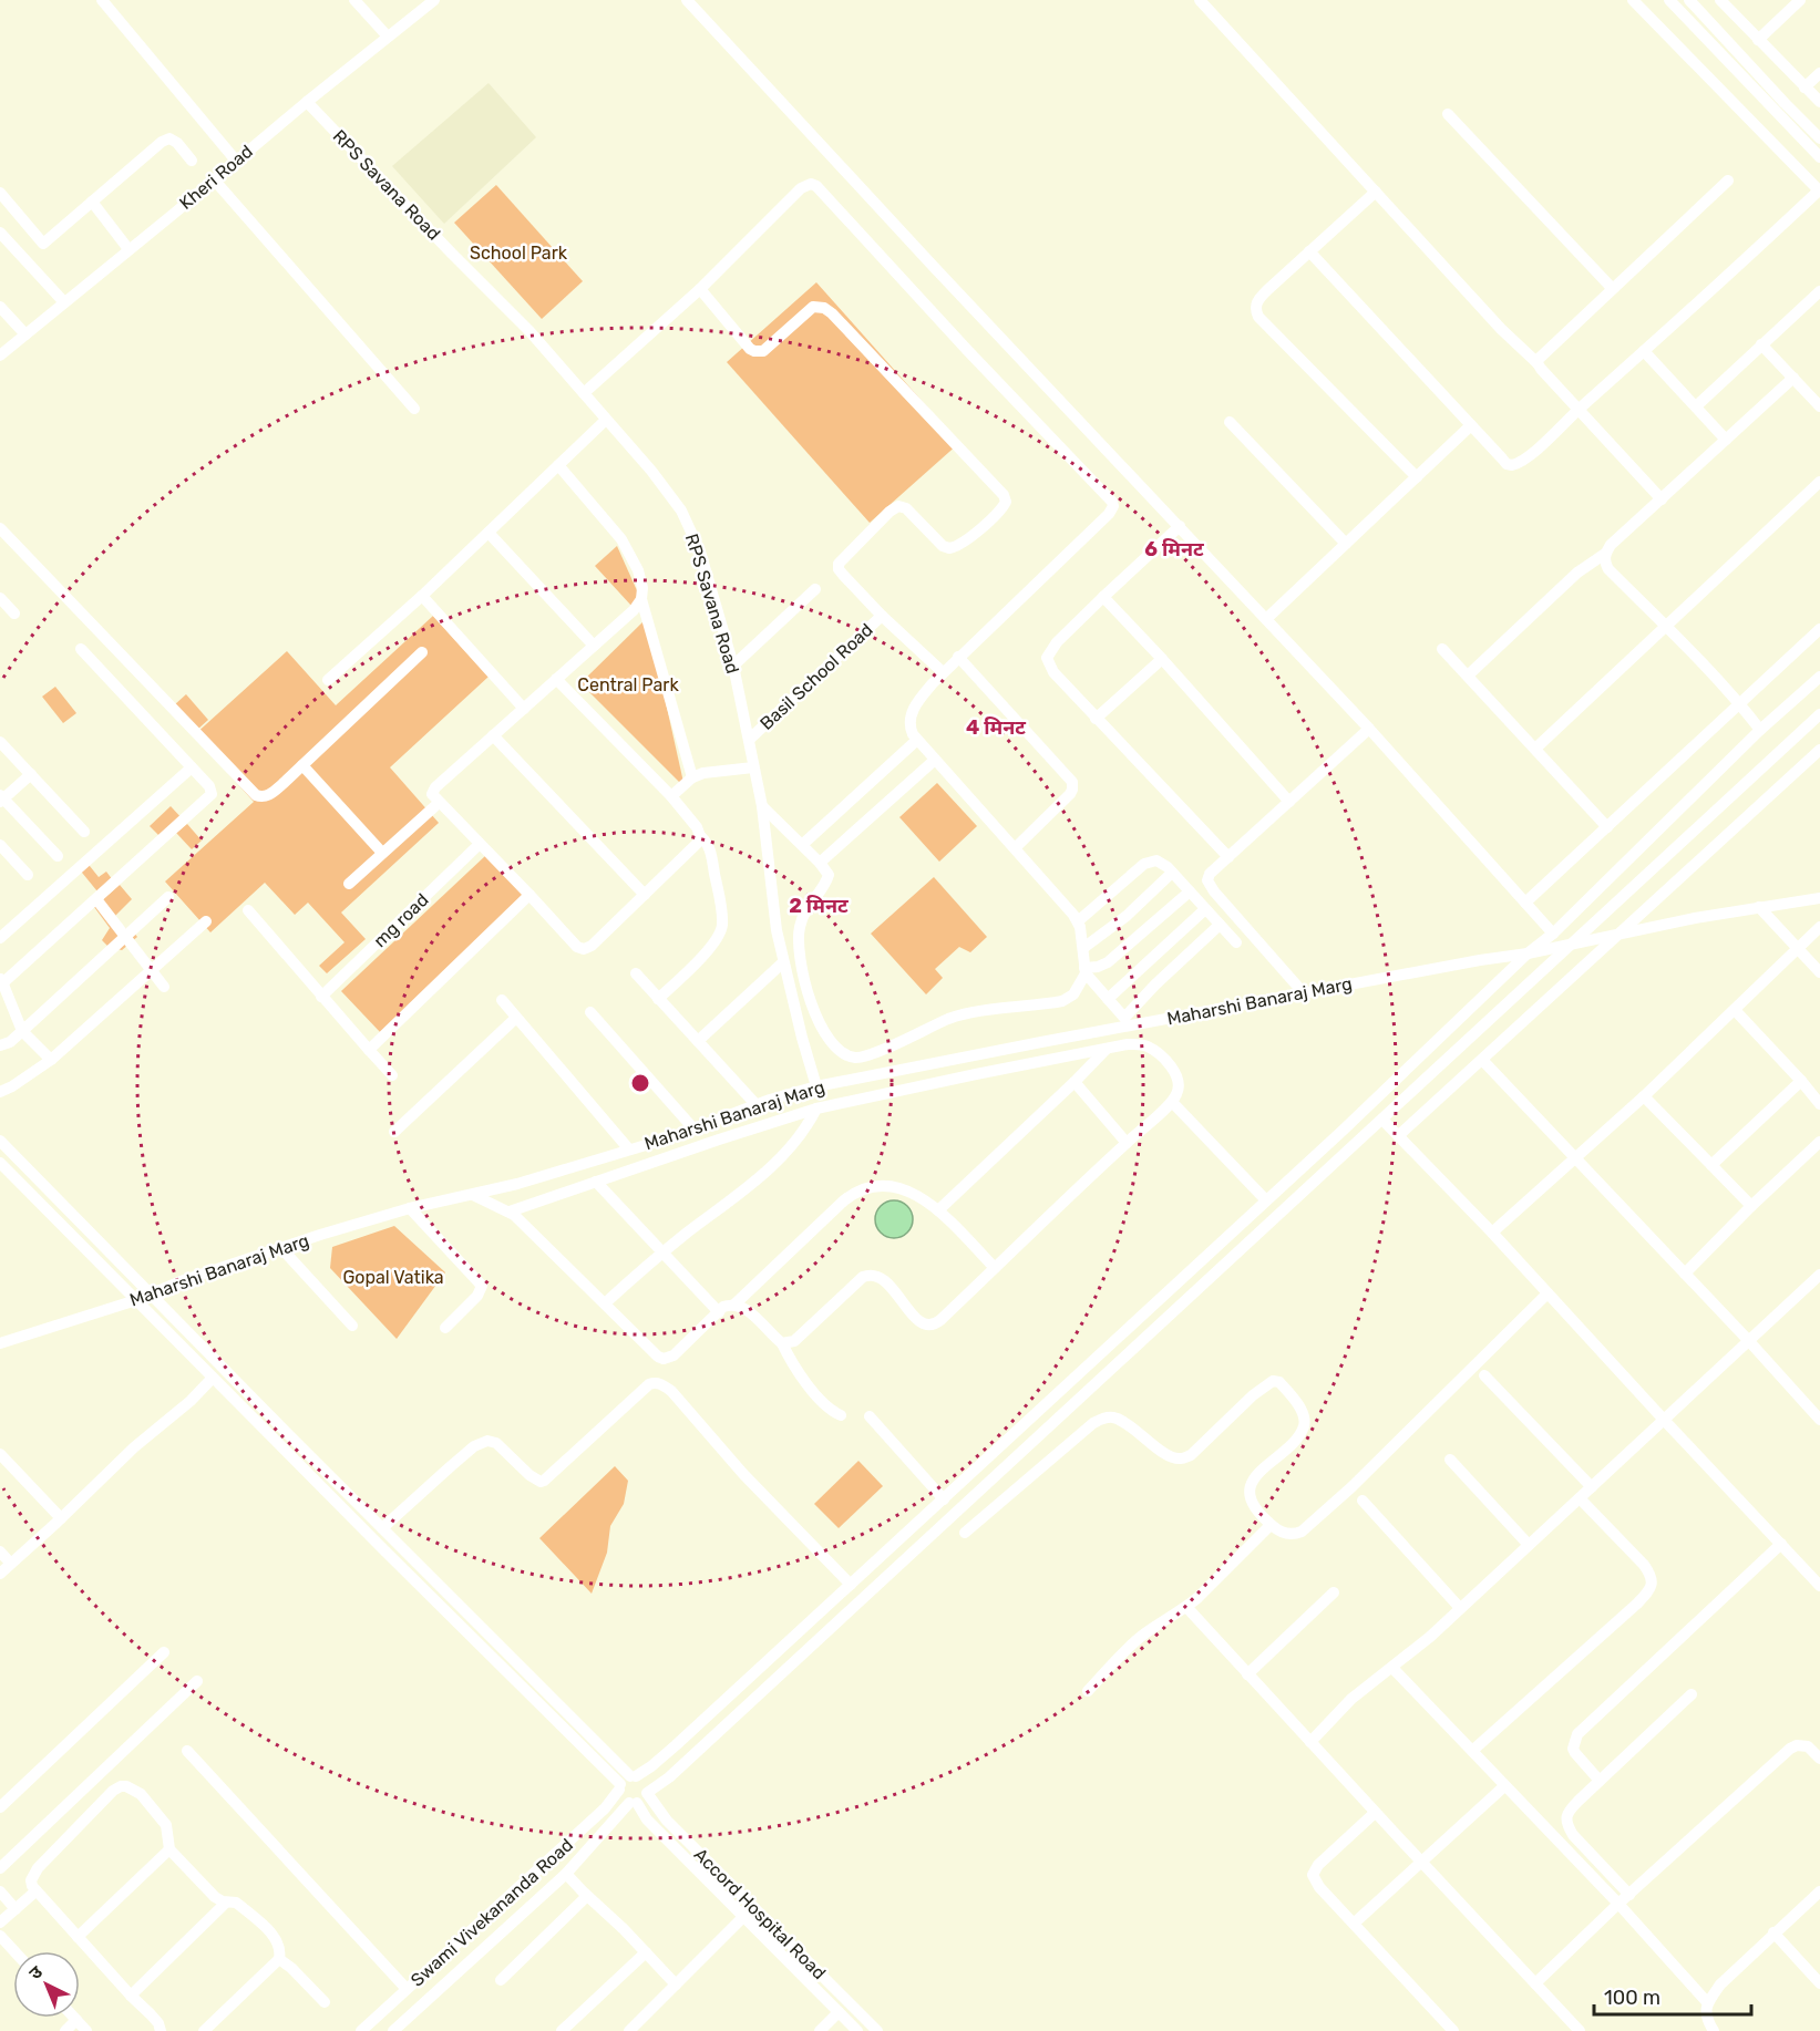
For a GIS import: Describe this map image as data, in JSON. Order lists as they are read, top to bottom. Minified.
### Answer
{"streets":{"street":["Kheri Road","RPS Savana Road","Basil School Road","mg road","Maharshi Banaraj Marg","Swami Vivekananda Road","Accord Hospital Road"]},"crossings":[["Kheri Road","RPS Savana Road"],["RPS Savana Road","Basil School Road"],["RPS Savana Road","Maharshi Banaraj Marg"],["Swami Vivekananda Road","Accord Hospital Road"]],"parks":["School Park","Central Park","Gopal Vatika"],"scale_bar":"100 m","north":"top left","rings":["6 मिनट","4 मिनट","2 मिनट"]}
